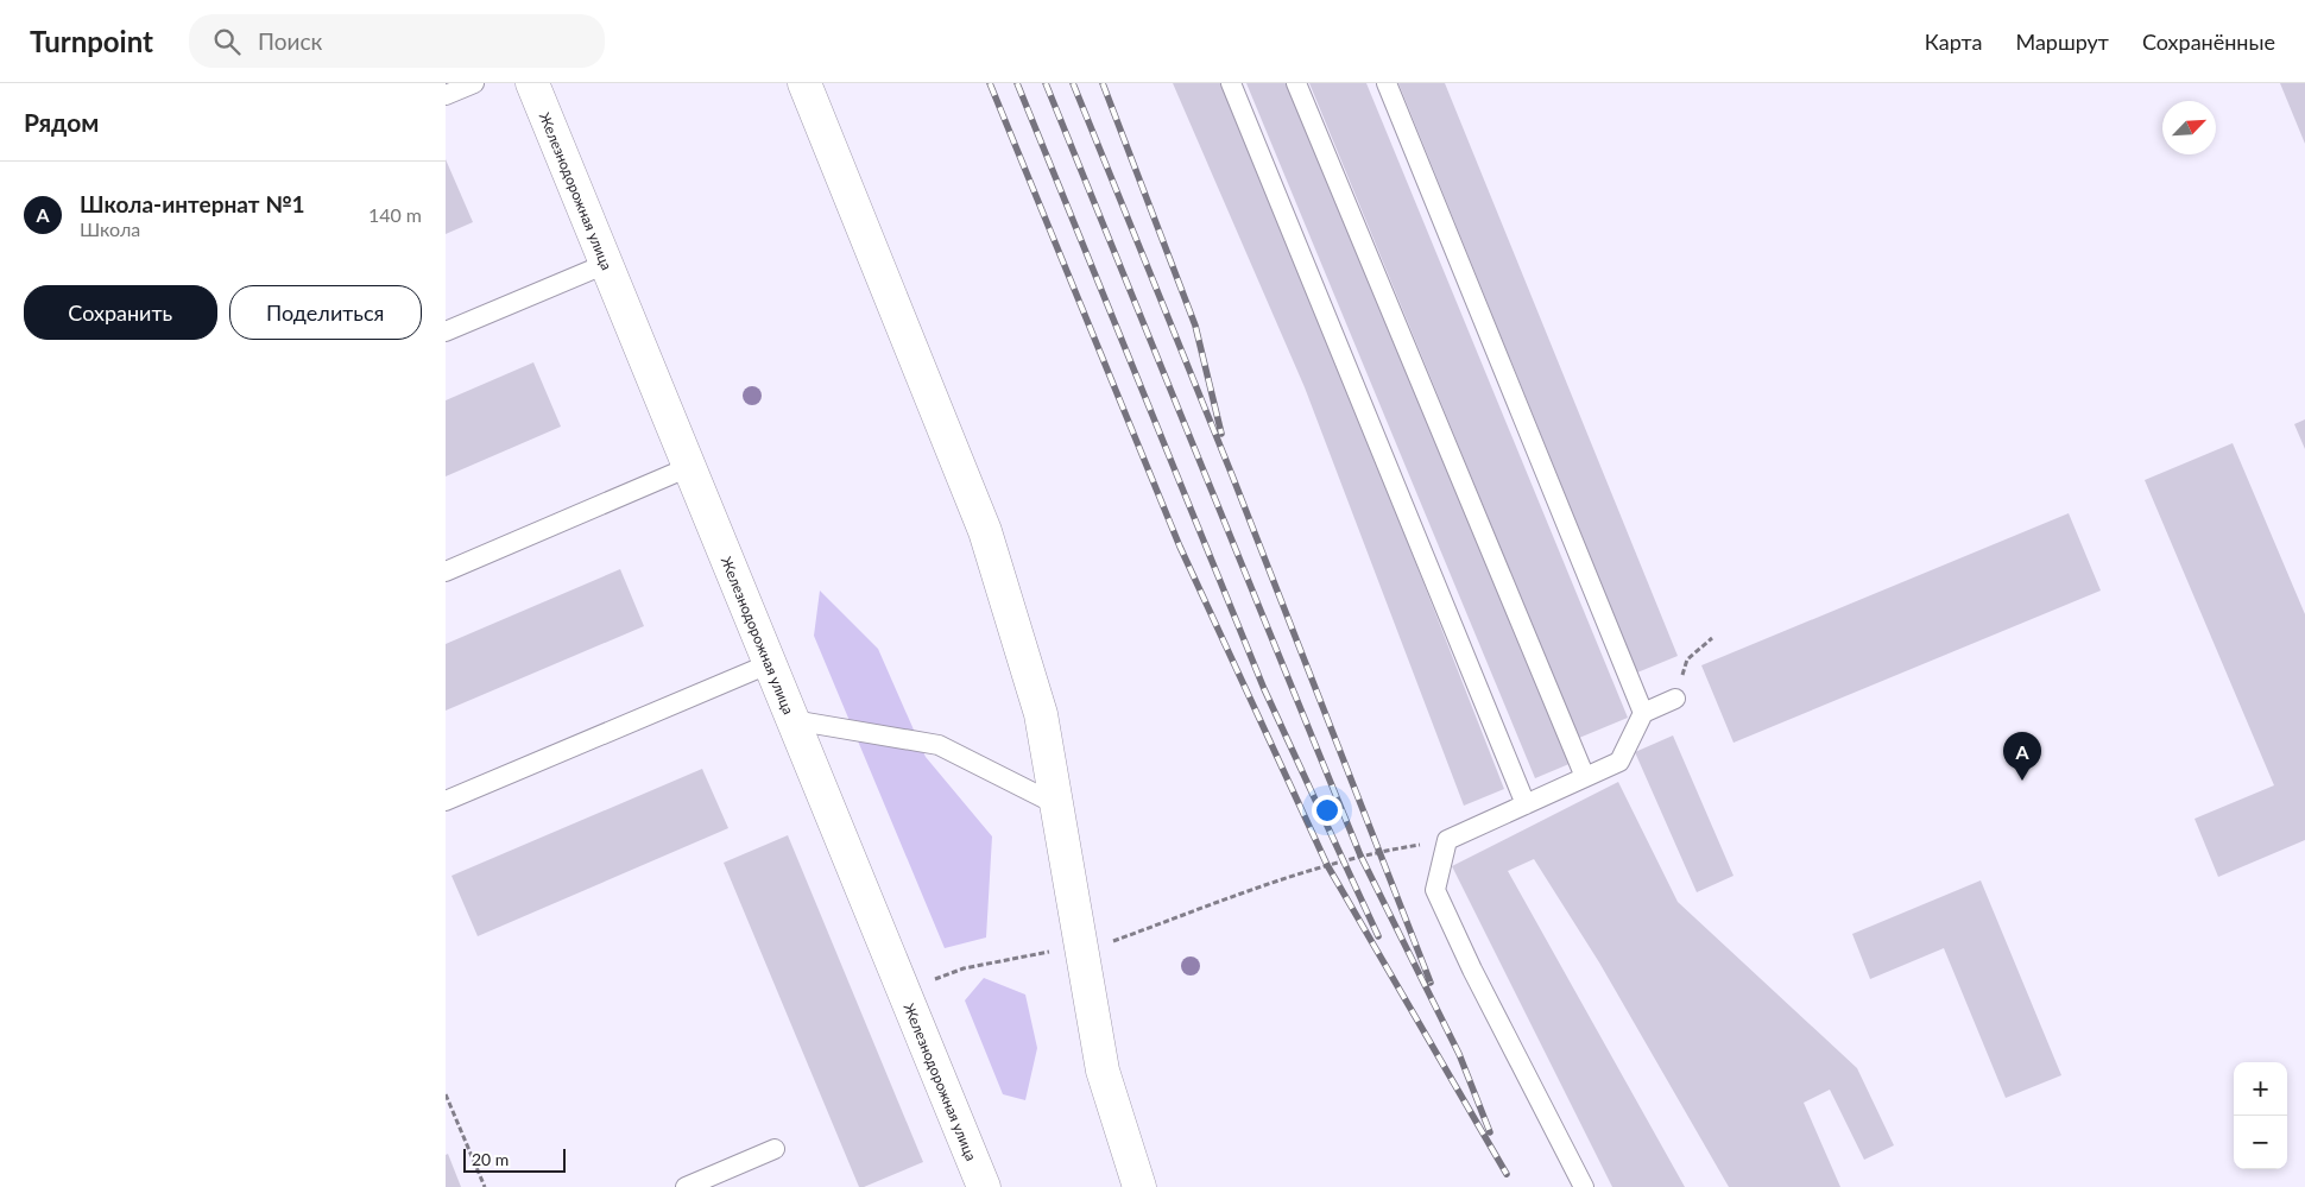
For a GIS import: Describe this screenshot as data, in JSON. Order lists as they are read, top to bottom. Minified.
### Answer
{"streets":{"street":["Железнодорожная улица"]},"scale_bar":"20 m","north":"top right","page":{"header":"Turnpoint","search":"Поиск","nav":["Карта","Маршрут","Сохранённые"],"heading":"Рядом","list":[{"mark":"A","name":"Школа-интернат №1","note":"Школа","value":"140 m"}],"buttons":["Сохранить","Поделиться"],"pins":"A","map_buttons":["+","−"],"scale":"20 m"}}
